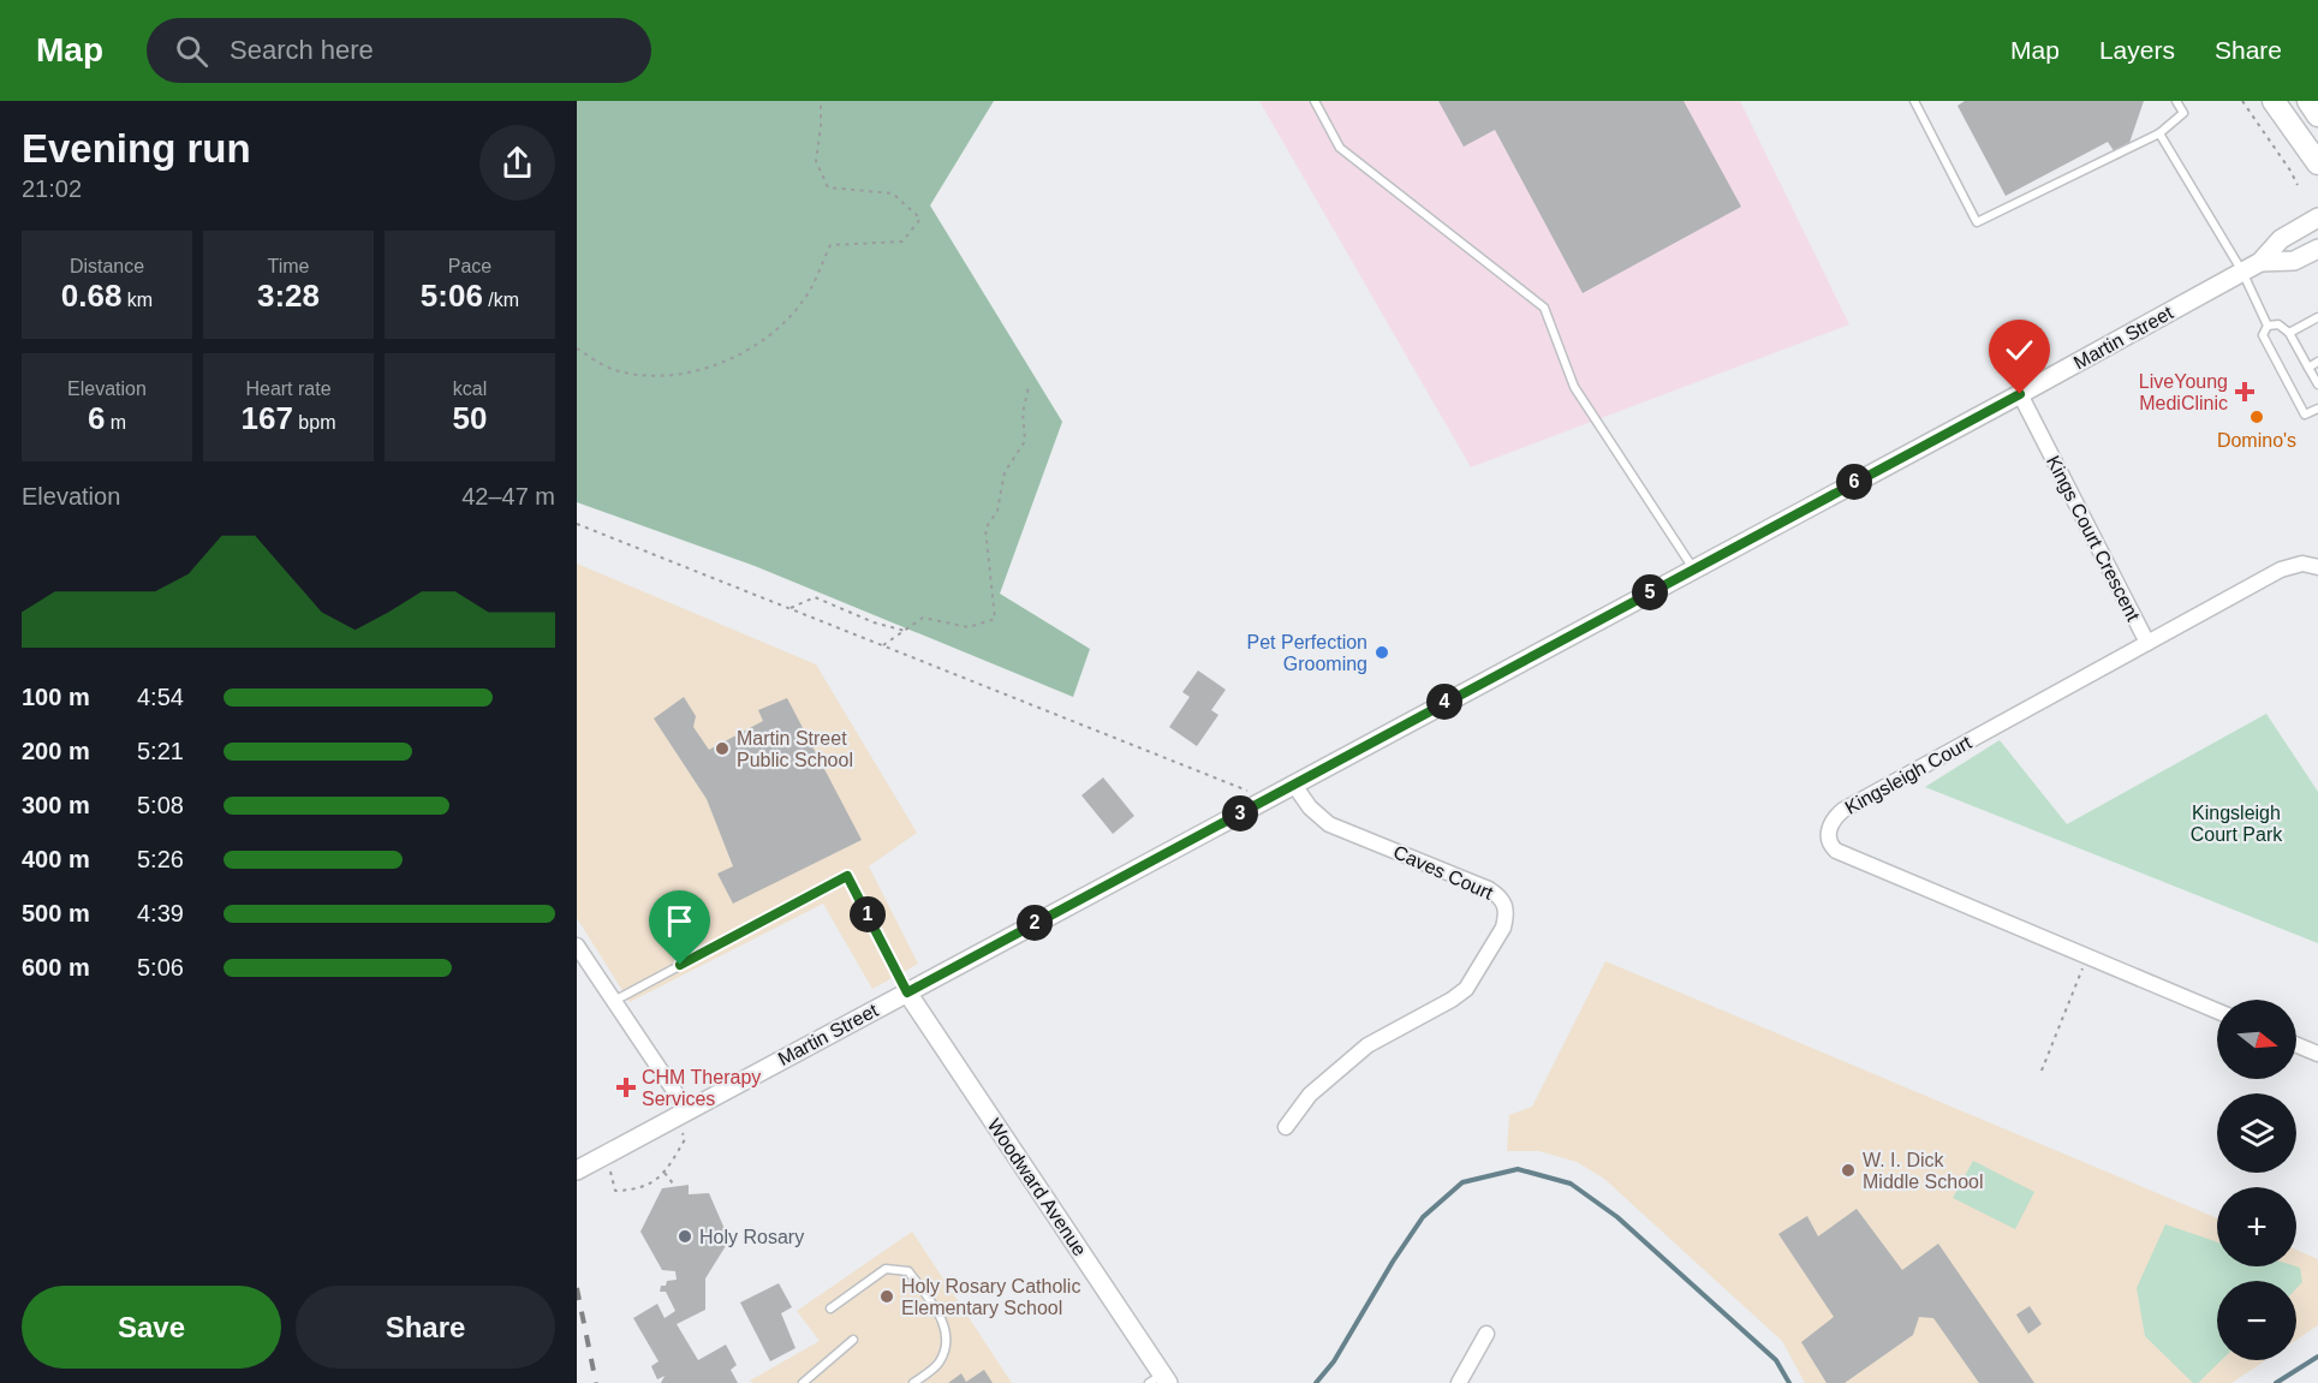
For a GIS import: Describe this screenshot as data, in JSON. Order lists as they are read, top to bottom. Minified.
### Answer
{"streets":{"street":["Martin Street","Kings Court Crescent","Kingsleigh Court","Caves Court","Woodward Avenue"]},"crossings":[["Martin Street","Kings Court Crescent"],["Martin Street","Caves Court"],["Martin Street","Woodward Avenue"],["Kings Court Crescent","Kingsleigh Court"]],"parks":["Kingsleigh Court Park"],"places":{"health":["LiveYoung MediClinic","CHM Therapy Services"],"other":["Domino's","Pet Perfection Grooming","Martin Street Public School","W. I. Dick Middle School","Holy Rosary","Holy Rosary Catholic Elementary School"]},"north":"right","page":{"header":"Map","search":"Search here","nav":["Map","Layers","Share"],"heading":["Evening run","21:02"],"stats":[["Distance","0.68 km"],["Time","3:28"],["Pace","5:06 /km"],["Elevation","6 m"],["Heart rate","167 bpm"],["kcal","50"]],"pins":["6","5","4","3","1","2"],"chart":["Elevation","42–47 m"],"list":[{"name":"100 m","note":"4:54"},{"name":"200 m","note":"5:21"},{"name":"300 m","note":"5:08"},{"name":"400 m","note":"5:26"},{"name":"500 m","note":"4:39"},{"name":"600 m","note":"5:06"}],"map_buttons":["+","−"],"buttons":["Save","Share"]}}
